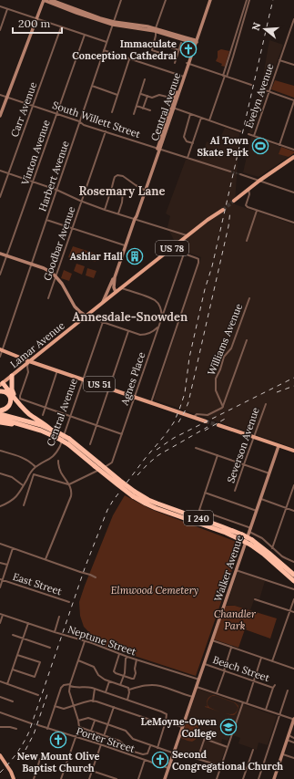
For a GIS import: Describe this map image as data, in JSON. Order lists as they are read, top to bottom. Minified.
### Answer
{"streets":{"highway":["I 240"],"main road":["Central Avenue","US 78","Lamar Avenue","US 51","Walker Avenue"],"street":["Evelyn Avenue","Carr Avenue","South Willett Street","Vinton Avenue","Harbert Avenue","Goodbar Avenue","Williams Avenue","Agnes Place","Severson Avenue","East Street","Neptune Street","Beach Street","Porter Street"]},"crossings":[["Central Avenue","South Willett Street"],["Central Avenue","Lamar Avenue"],["Central Avenue","Agnes Place"],["Central Avenue","US 51"],["Carr Avenue","South Willett Street"],["South Willett Street","Vinton Avenue"],["South Willett Street","Harbert Avenue"],["South Willett Street","Goodbar Avenue"],["Harbert Avenue","US 51"],["Lamar Avenue","US 51"],["Agnes Place","US 51"],["Walker Avenue","Neptune Street"],["Walker Avenue","Beach Street"],["Walker Avenue","Porter Street"]],"districts":["Rosemary Lane","Annesdale-Snowden"],"parks":["Elmwood Cemetery","Chandler Park"],"places":{"church":["Immaculate Conception Cathedral","New Mount Olive Baptist Church","Second Congregational Church"],"sports":["Al Town Skate Park"],"building":["Ashlar Hall"],"school or university":["LeMoyne-Owen College"]},"scale_bar":"200 m","north":"left"}
